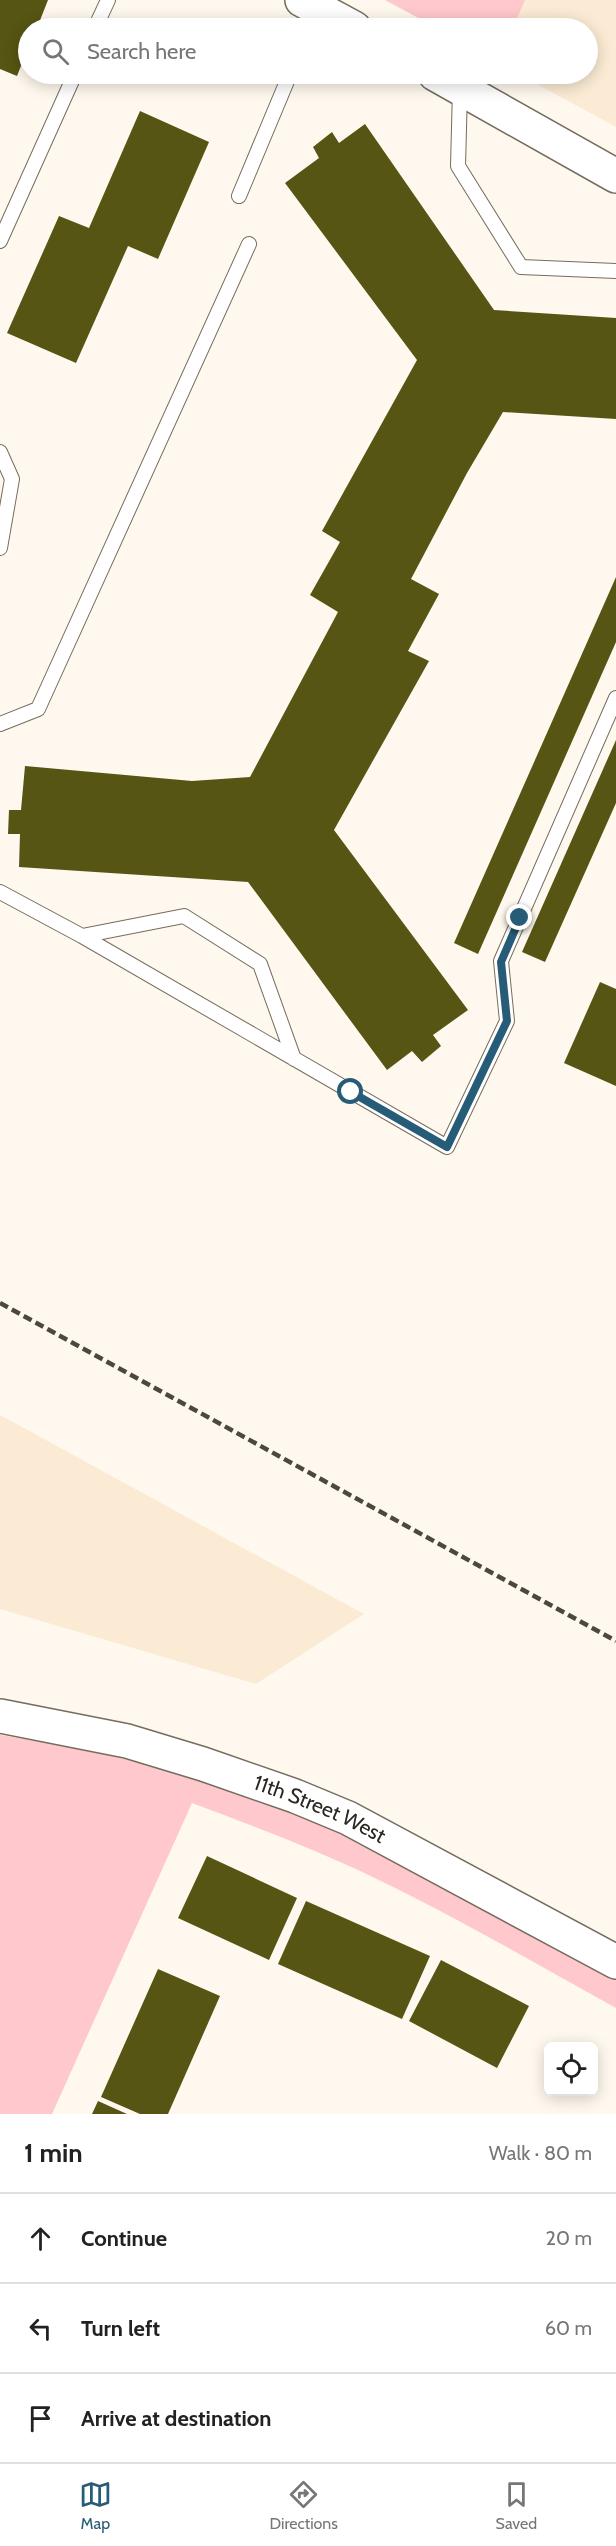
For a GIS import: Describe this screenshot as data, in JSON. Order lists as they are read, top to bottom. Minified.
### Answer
{"streets":{"main road":["11th Street West"]},"page":{"search":"Search here","heading":["1 min","Walk · 80 m"],"list":[["Continue","20 m"],["Turn left","60 m"],"Arrive at destination"],"nav":["Map","Directions","Saved"]}}
